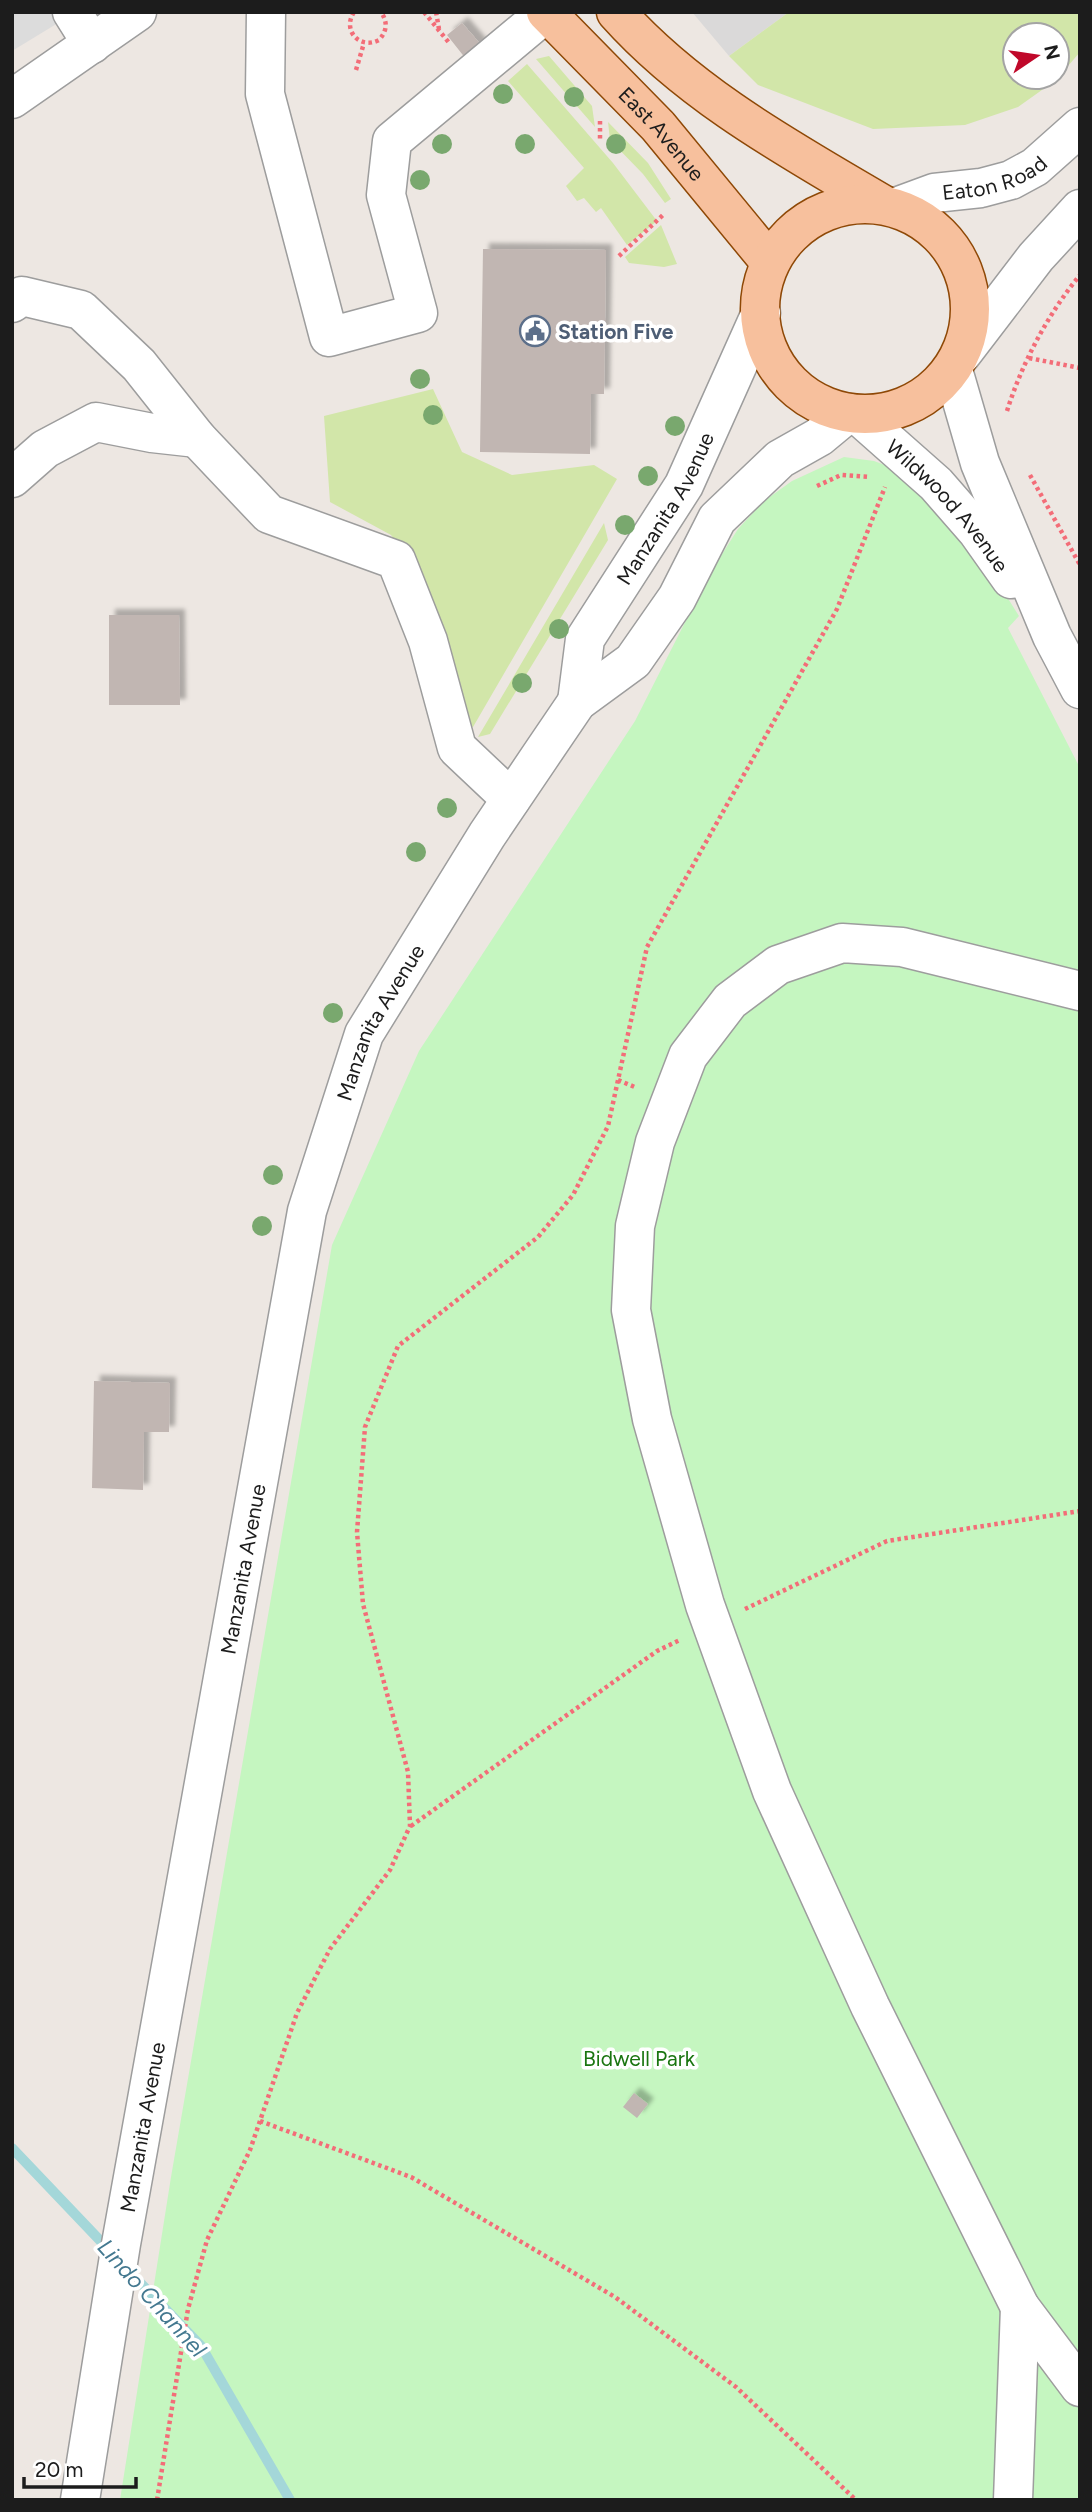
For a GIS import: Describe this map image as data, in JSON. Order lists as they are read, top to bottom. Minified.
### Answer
{"streets":{"main road":["East Avenue"],"street":["Eaton Road","Wildwood Avenue","Manzanita Avenue"]},"crossings":[["East Avenue","Eaton Road"],["East Avenue","Wildwood Avenue"],["East Avenue","Manzanita Avenue"],["Eaton Road","Wildwood Avenue"],["Eaton Road","Manzanita Avenue"],["Wildwood Avenue","Manzanita Avenue"]],"water":["Lindo Channel"],"parks":["Bidwell Park"],"places":{"public building":["Station Five"]},"scale_bar":"20 m","north":"right"}
